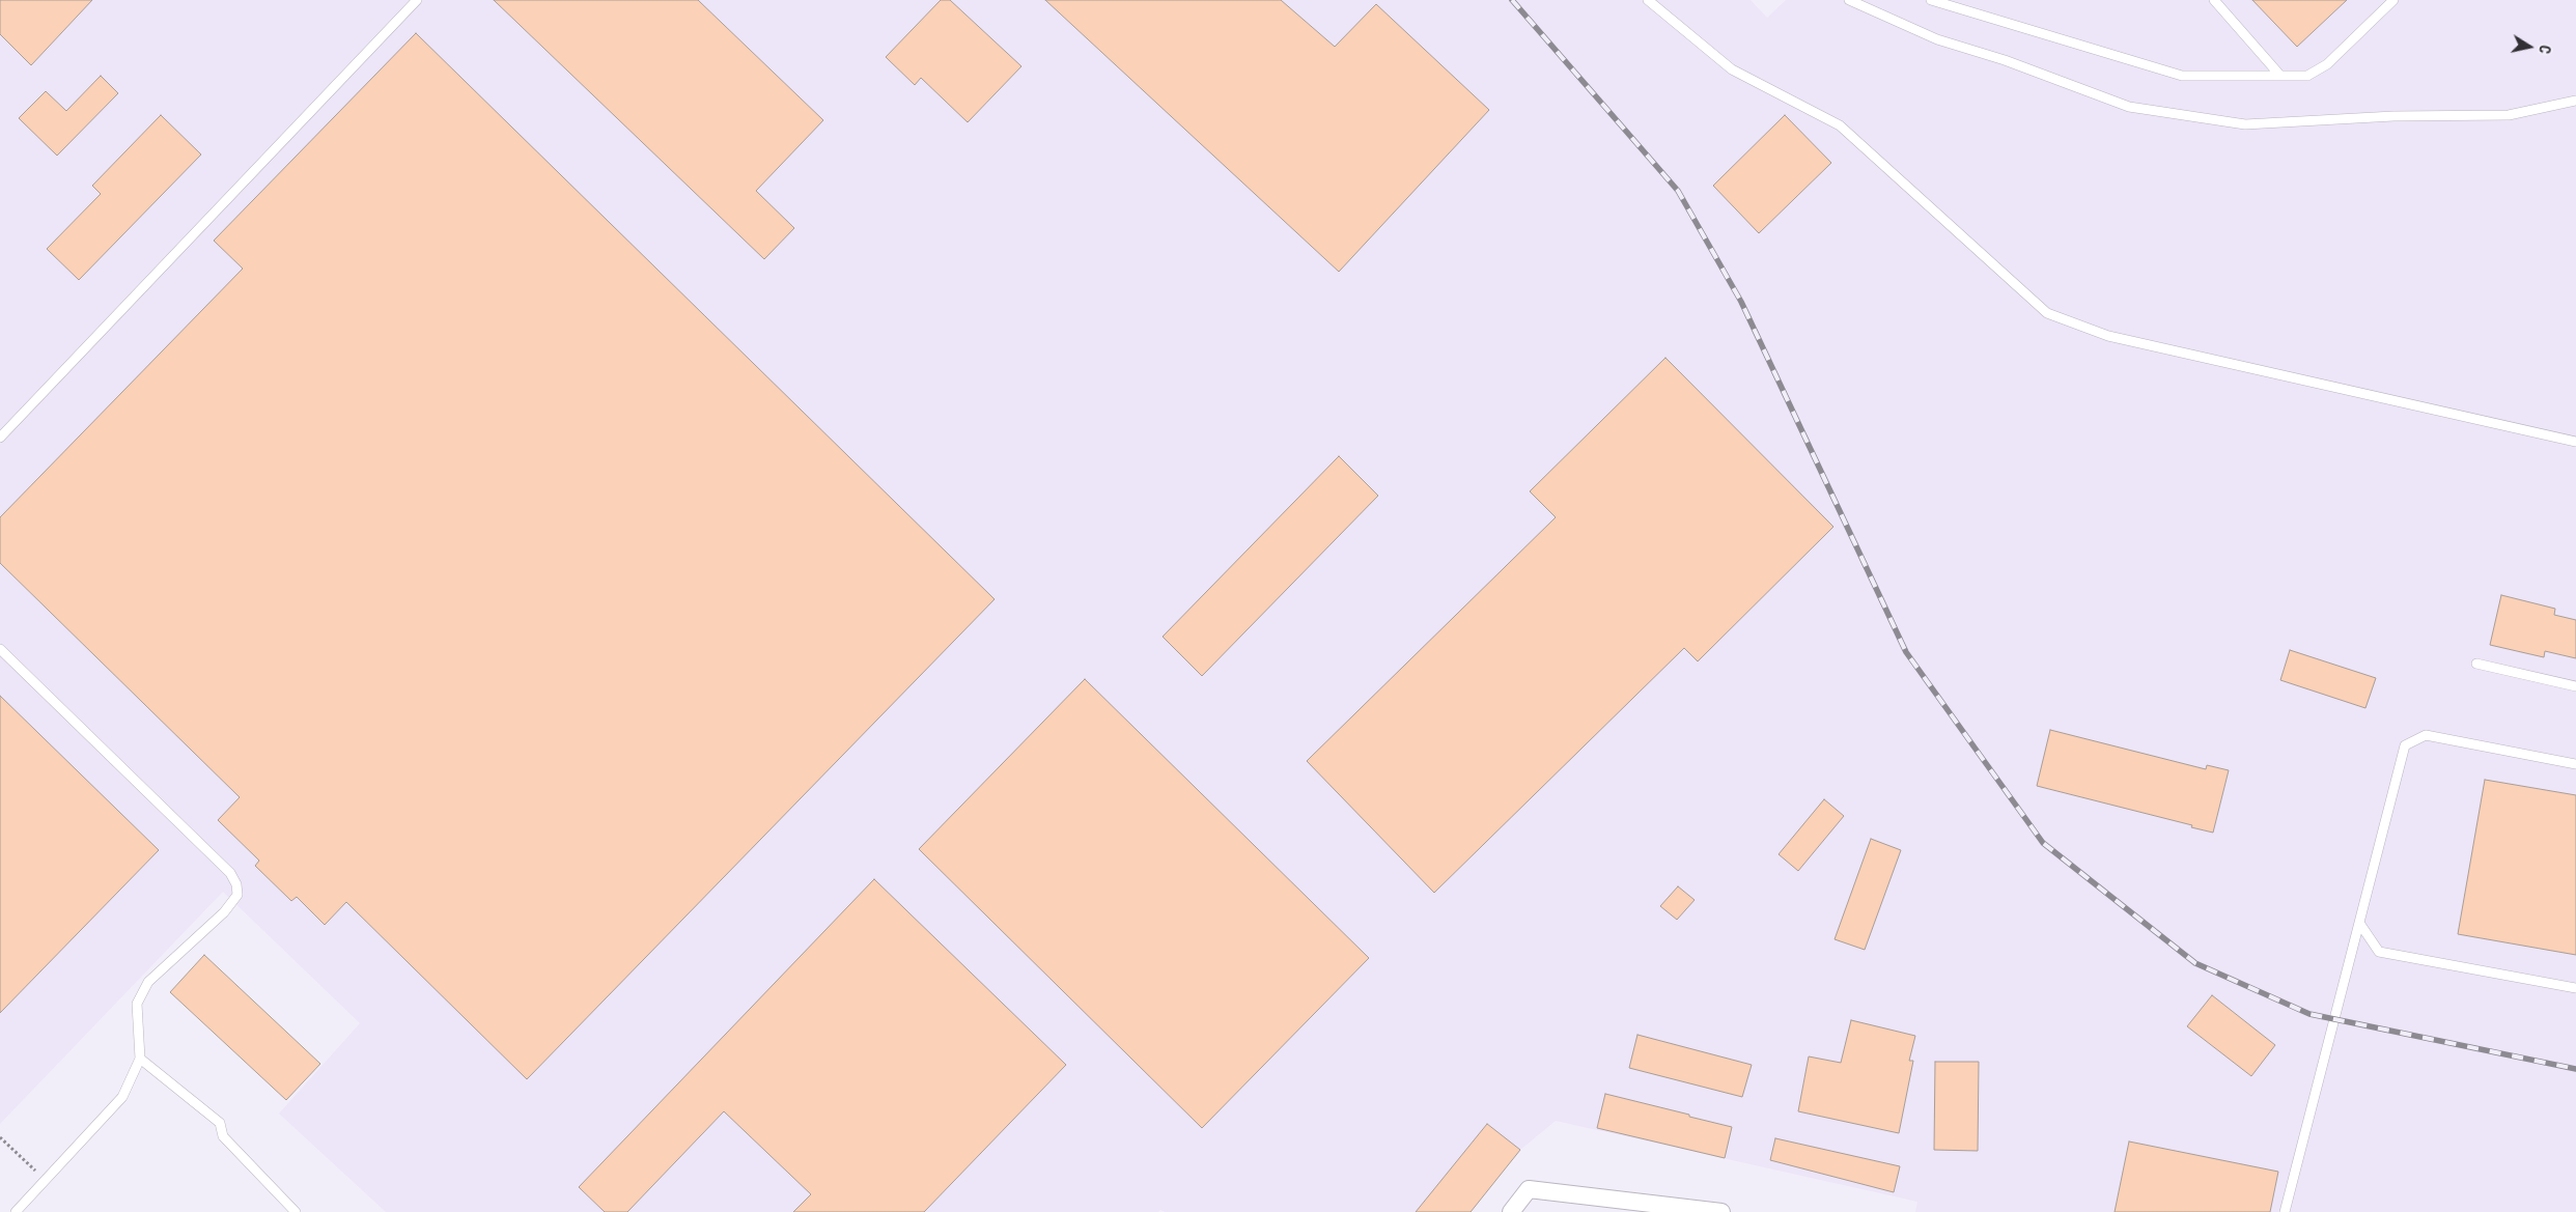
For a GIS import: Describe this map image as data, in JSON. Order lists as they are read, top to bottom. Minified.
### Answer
{"north":"right"}
